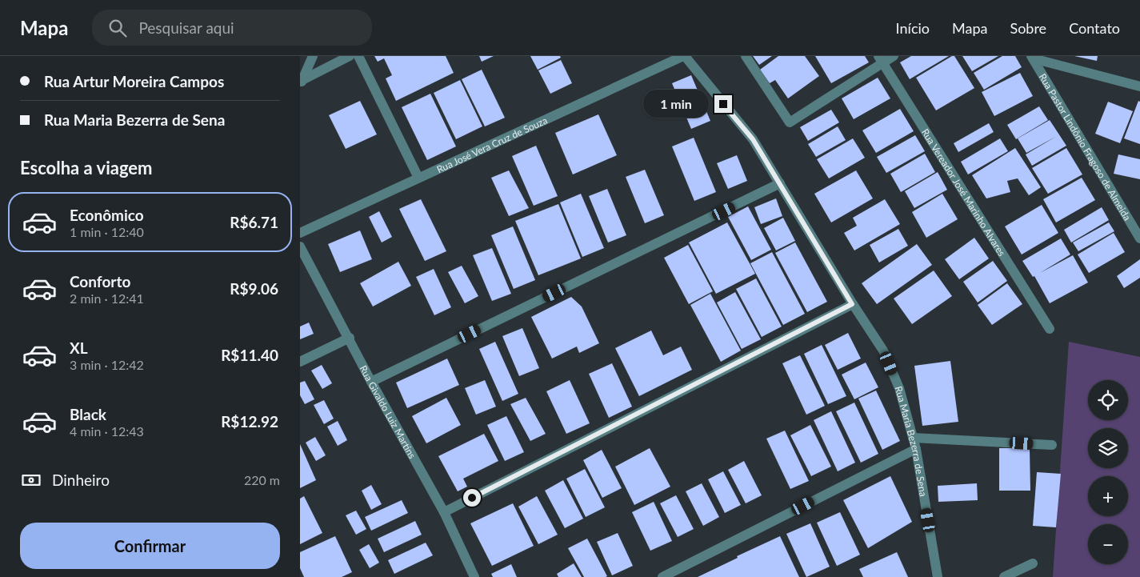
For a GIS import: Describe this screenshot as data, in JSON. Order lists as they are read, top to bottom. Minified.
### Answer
{"streets":{"street":["Rua José Vera Cruz de Souza","Rua Pastor Lindônio Fragoso de Almeida","Rua Vereador José Marinho Alvares","Rua Givaldo Luiz Martins","Rua Maria Bezerra de Sena"]},"crossings":[["Rua José Vera Cruz de Souza","Rua Maria Bezerra de Sena"]],"page":{"header":"Mapa","search":"Pesquisar aqui","nav":["Início","Mapa","Sobre","Contato"],"banner":["Rua Artur Moreira Campos","Rua Maria Bezerra de Sena"],"bubble":"1 min","heading":"Escolha a viagem","list":[{"name":"Econômico","note":"1 min · 12:40","value":"R$6.71"},{"name":"Conforto","note":"2 min · 12:41","value":"R$9.06"},{"name":"XL","note":"3 min · 12:42","value":"R$11.40"},{"name":"Black","note":"4 min · 12:43","value":"R$12.92"}],"map_buttons":["+","−"],"pay":["Dinheiro","220 m"],"buttons":"Confirmar"}}
